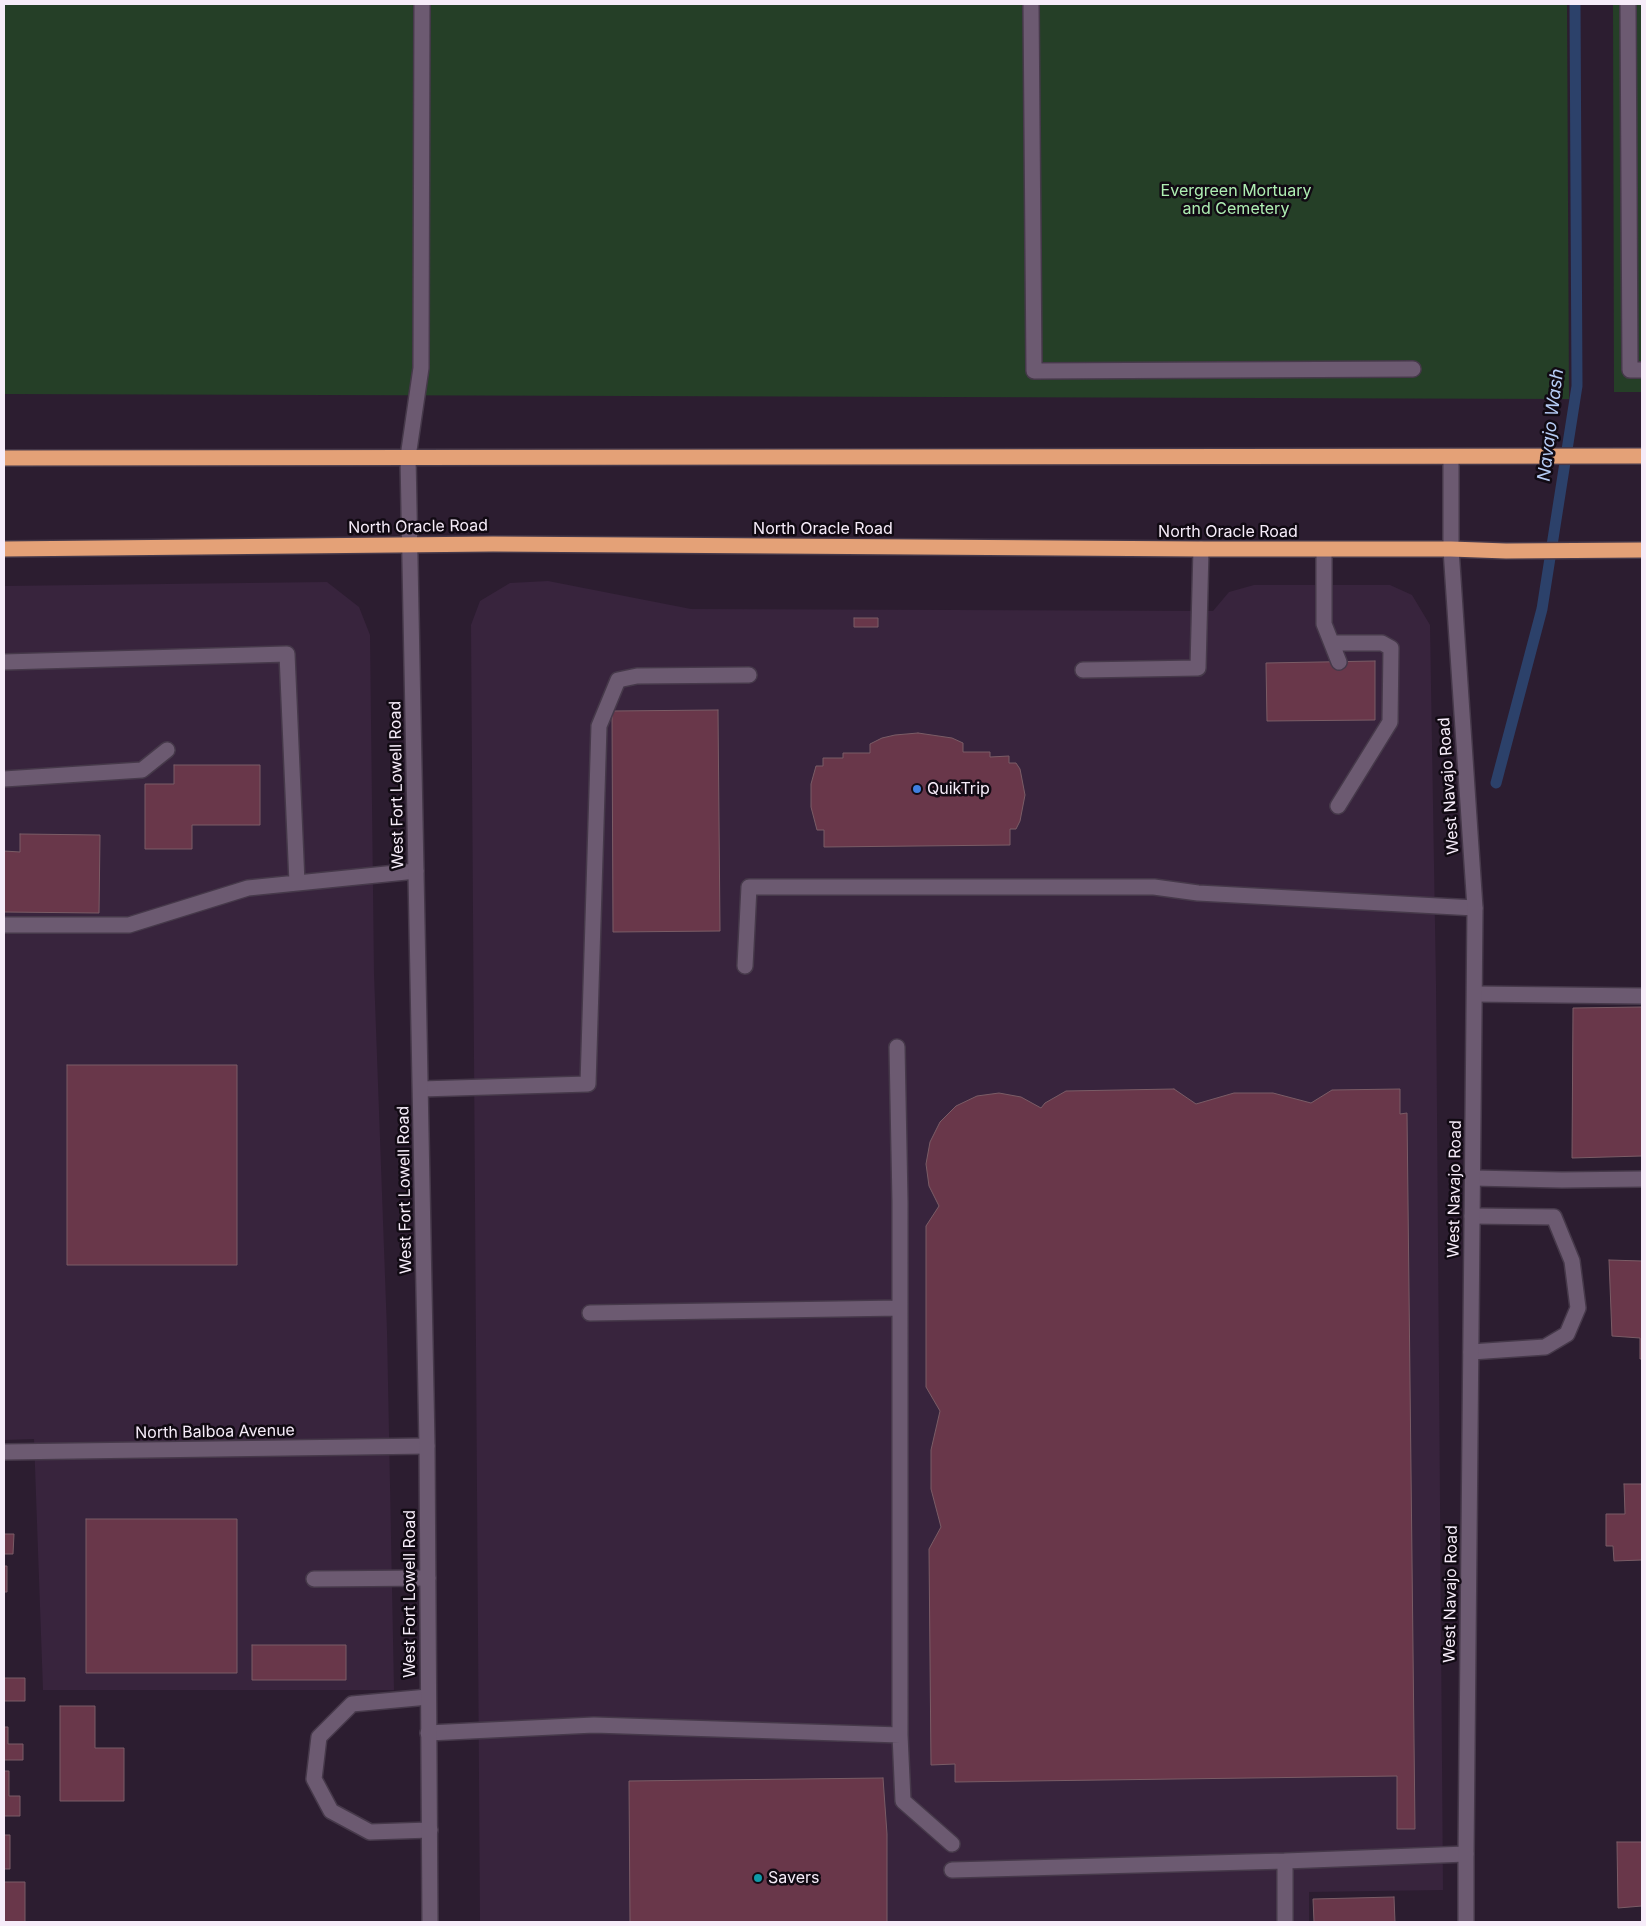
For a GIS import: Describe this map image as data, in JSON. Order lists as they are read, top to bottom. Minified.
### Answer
{"streets":{"highway":["North Oracle Road"],"street":["West Fort Lowell Road","West Navajo Road","North Balboa Avenue"]},"crossings":[["North Oracle Road","West Fort Lowell Road"],["North Oracle Road","West Navajo Road"],["West Fort Lowell Road","North Balboa Avenue"]],"water":["Navajo Wash"],"parks":["Evergreen Mortuary and Cemetery"],"places":["QuikTrip","Savers"]}
